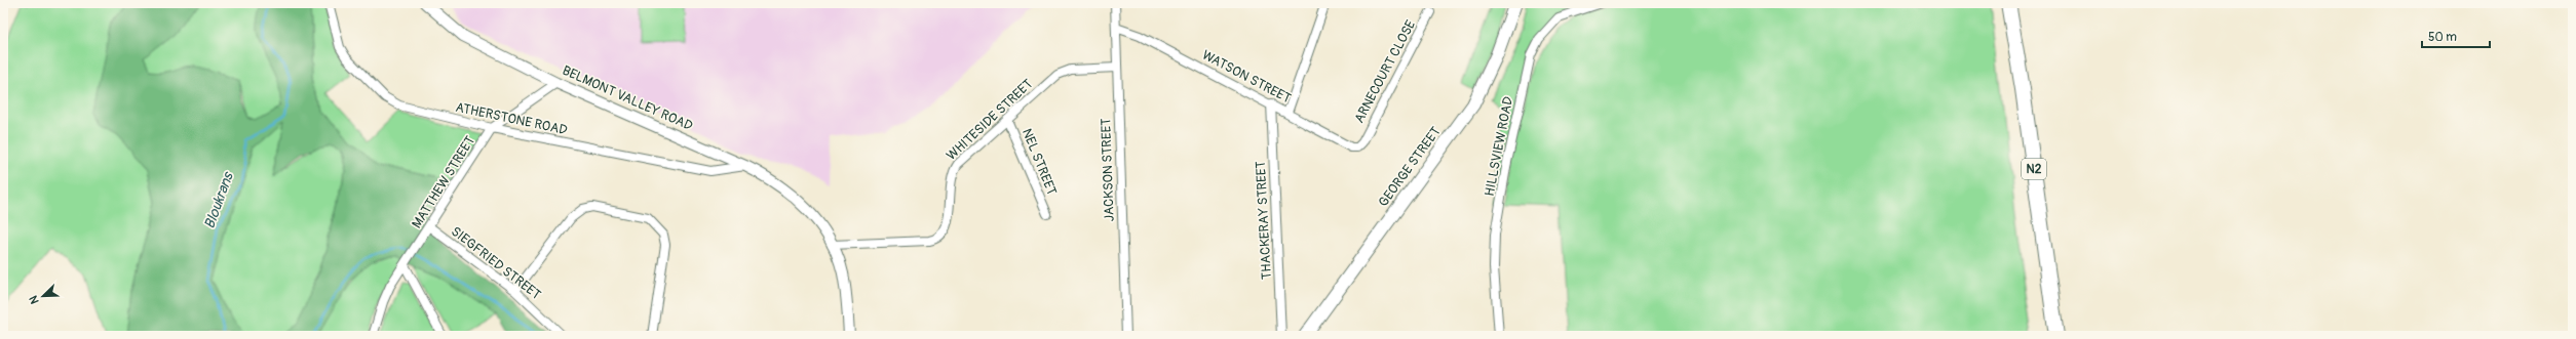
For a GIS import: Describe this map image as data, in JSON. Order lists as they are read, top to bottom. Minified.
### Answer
{"streets":{"highway":["N2"],"main road":["GEORGE STREET"],"street":["ARNECOURT CLOSE","WATSON STREET","BELMONT VALLEY ROAD","ATHERSTONE ROAD","WHITESIDE STREET","HILLSVIEW ROAD","NEL STREET","JACKSON STREET","MATTHEW STREET","THACKERAY STREET","SIEGFRIED STREET"]},"crossings":[["ARNECOURT CLOSE","WATSON STREET"],["WATSON STREET","JACKSON STREET"],["WATSON STREET","THACKERAY STREET"],["BELMONT VALLEY ROAD","ATHERSTONE ROAD"],["BELMONT VALLEY ROAD","WHITESIDE STREET"],["BELMONT VALLEY ROAD","MATTHEW STREET"],["ATHERSTONE ROAD","MATTHEW STREET"],["WHITESIDE STREET","NEL STREET"],["WHITESIDE STREET","JACKSON STREET"],["MATTHEW STREET","SIEGFRIED STREET"]],"water":["Bloukrans"],"scale_bar":"50 m","north":"bottom left"}
